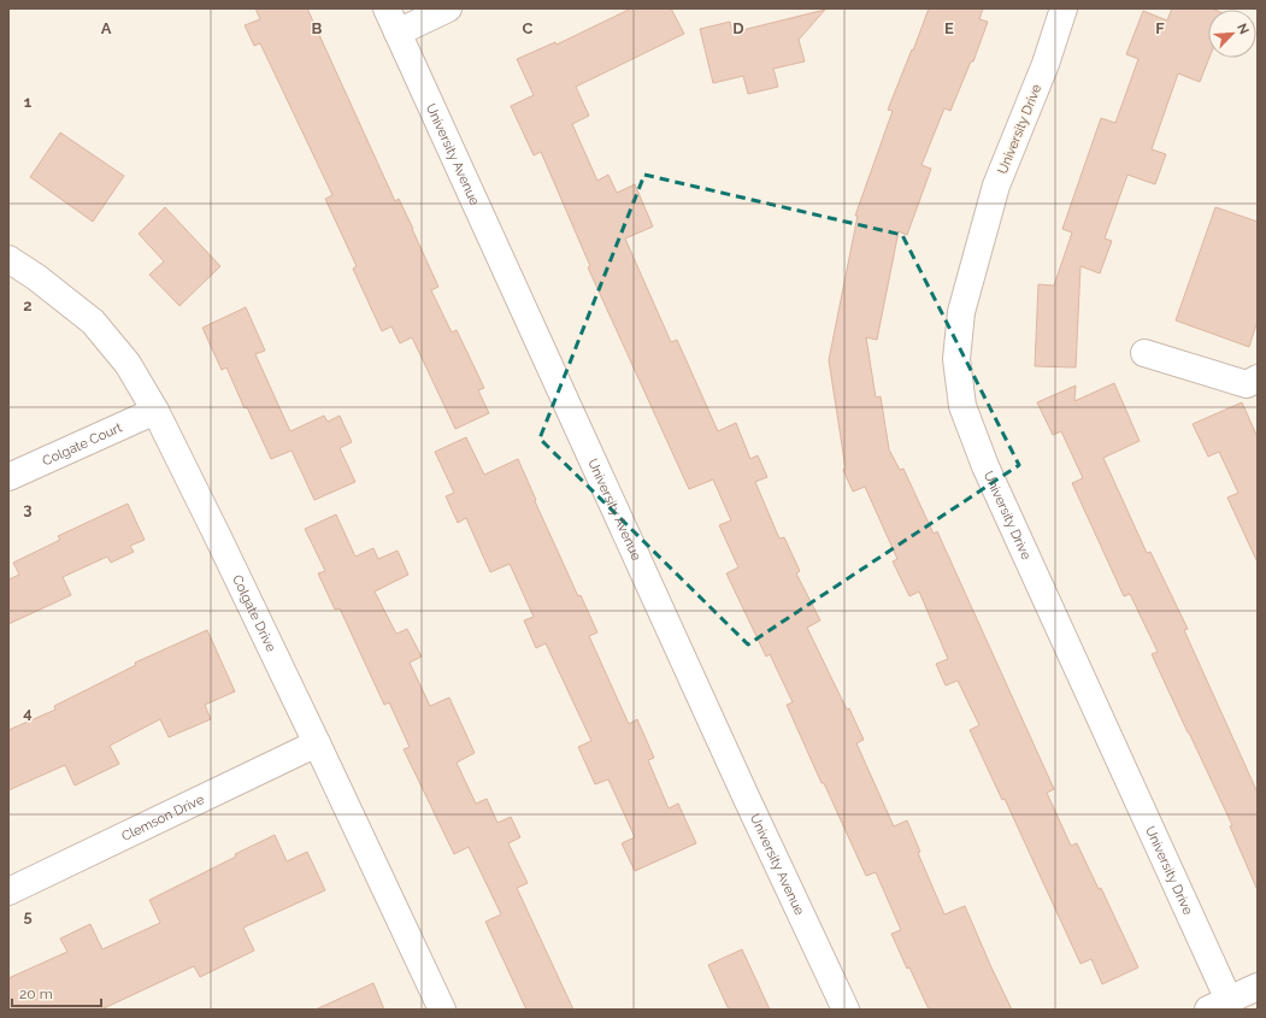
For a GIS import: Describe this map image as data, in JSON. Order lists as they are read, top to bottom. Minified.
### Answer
{"streets":{"street":["University Drive","University Avenue","Colgate Court","Colgate Drive","Clemson Drive"]},"crossings":[["Colgate Court","Colgate Drive"],["Colgate Drive","Clemson Drive"]],"scale_bar":"20 m","north":"top right","grid":{"columns":["A","B","C","D","E","F"],"rows":["1","2","3","4","5"]}}
